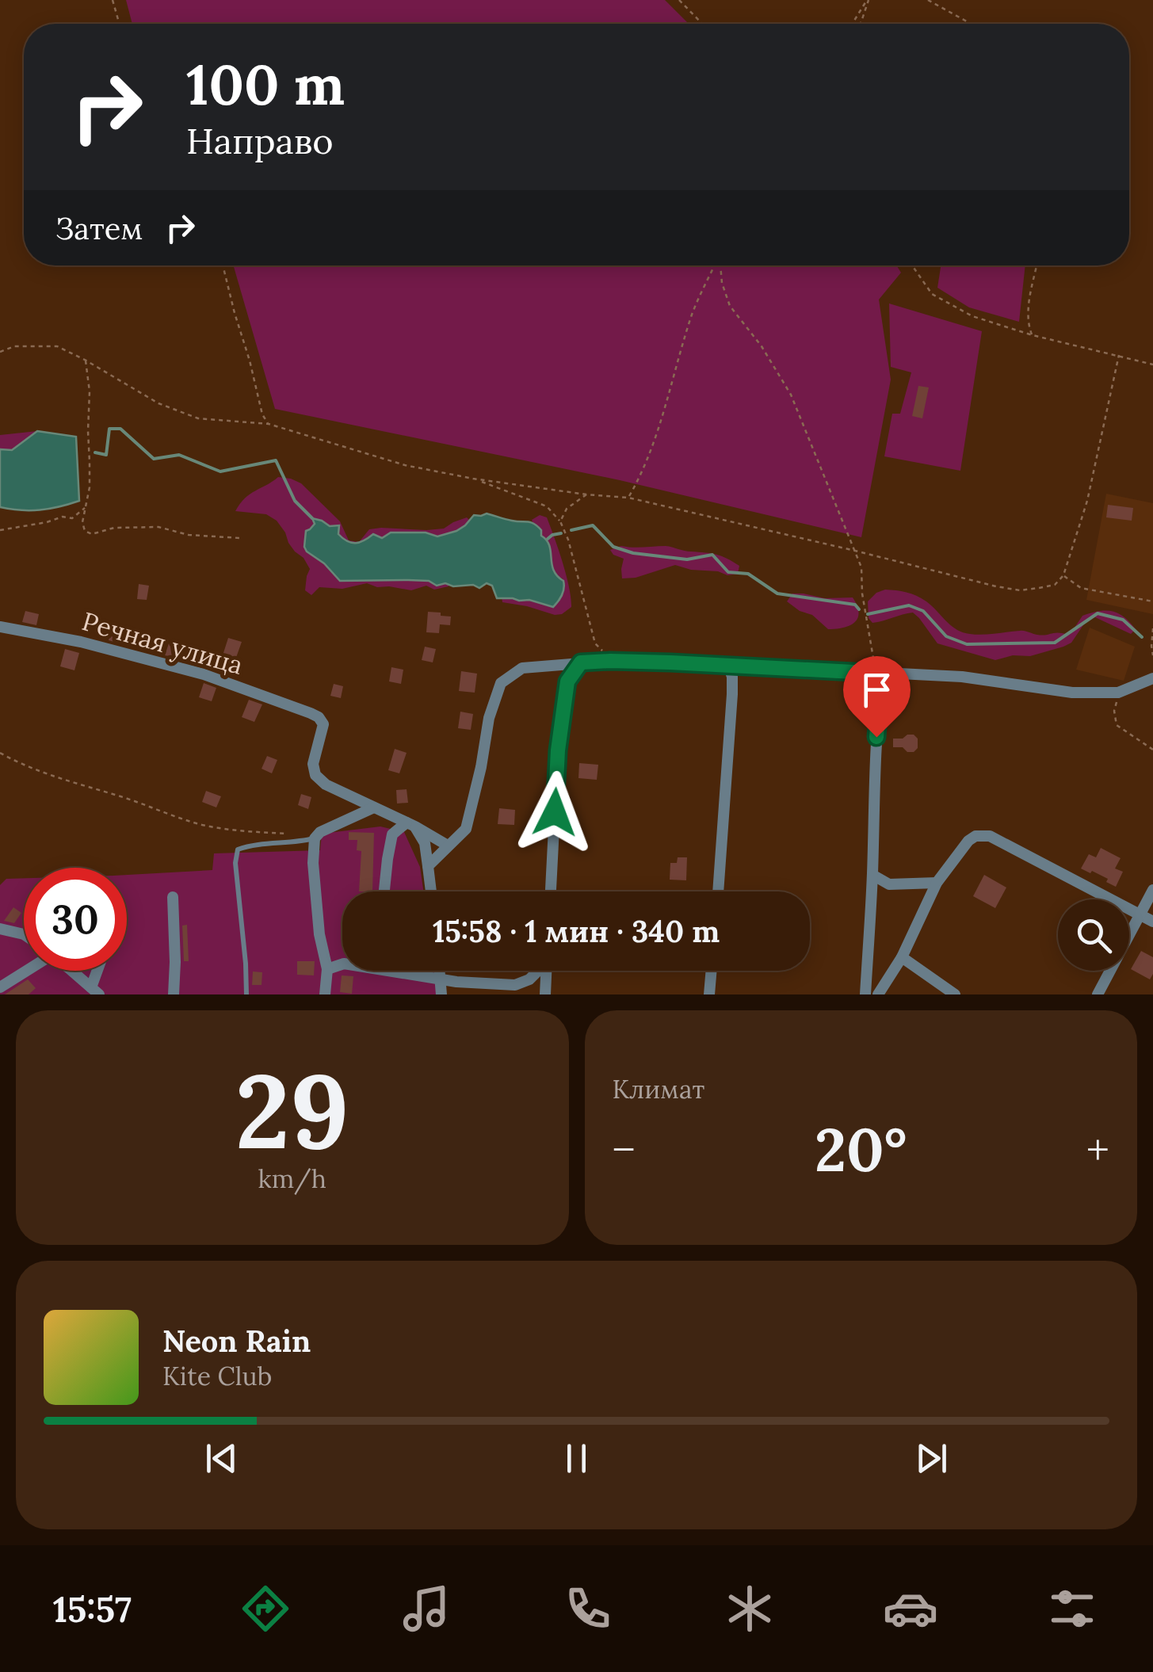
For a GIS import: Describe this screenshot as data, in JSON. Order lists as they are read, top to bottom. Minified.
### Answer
{"streets":{"street":["Речная улица"]},"page":{"turn":["100 m","Направо"],"then":"Затем","limit":"30","trip":"15:58 · 1 мин · 340 m","tile":[["29","km/h"],"Климат"],"heat":["−","20°","+"],"song":["Neon Rain","Kite Club"],"tabs":"15:57"}}
